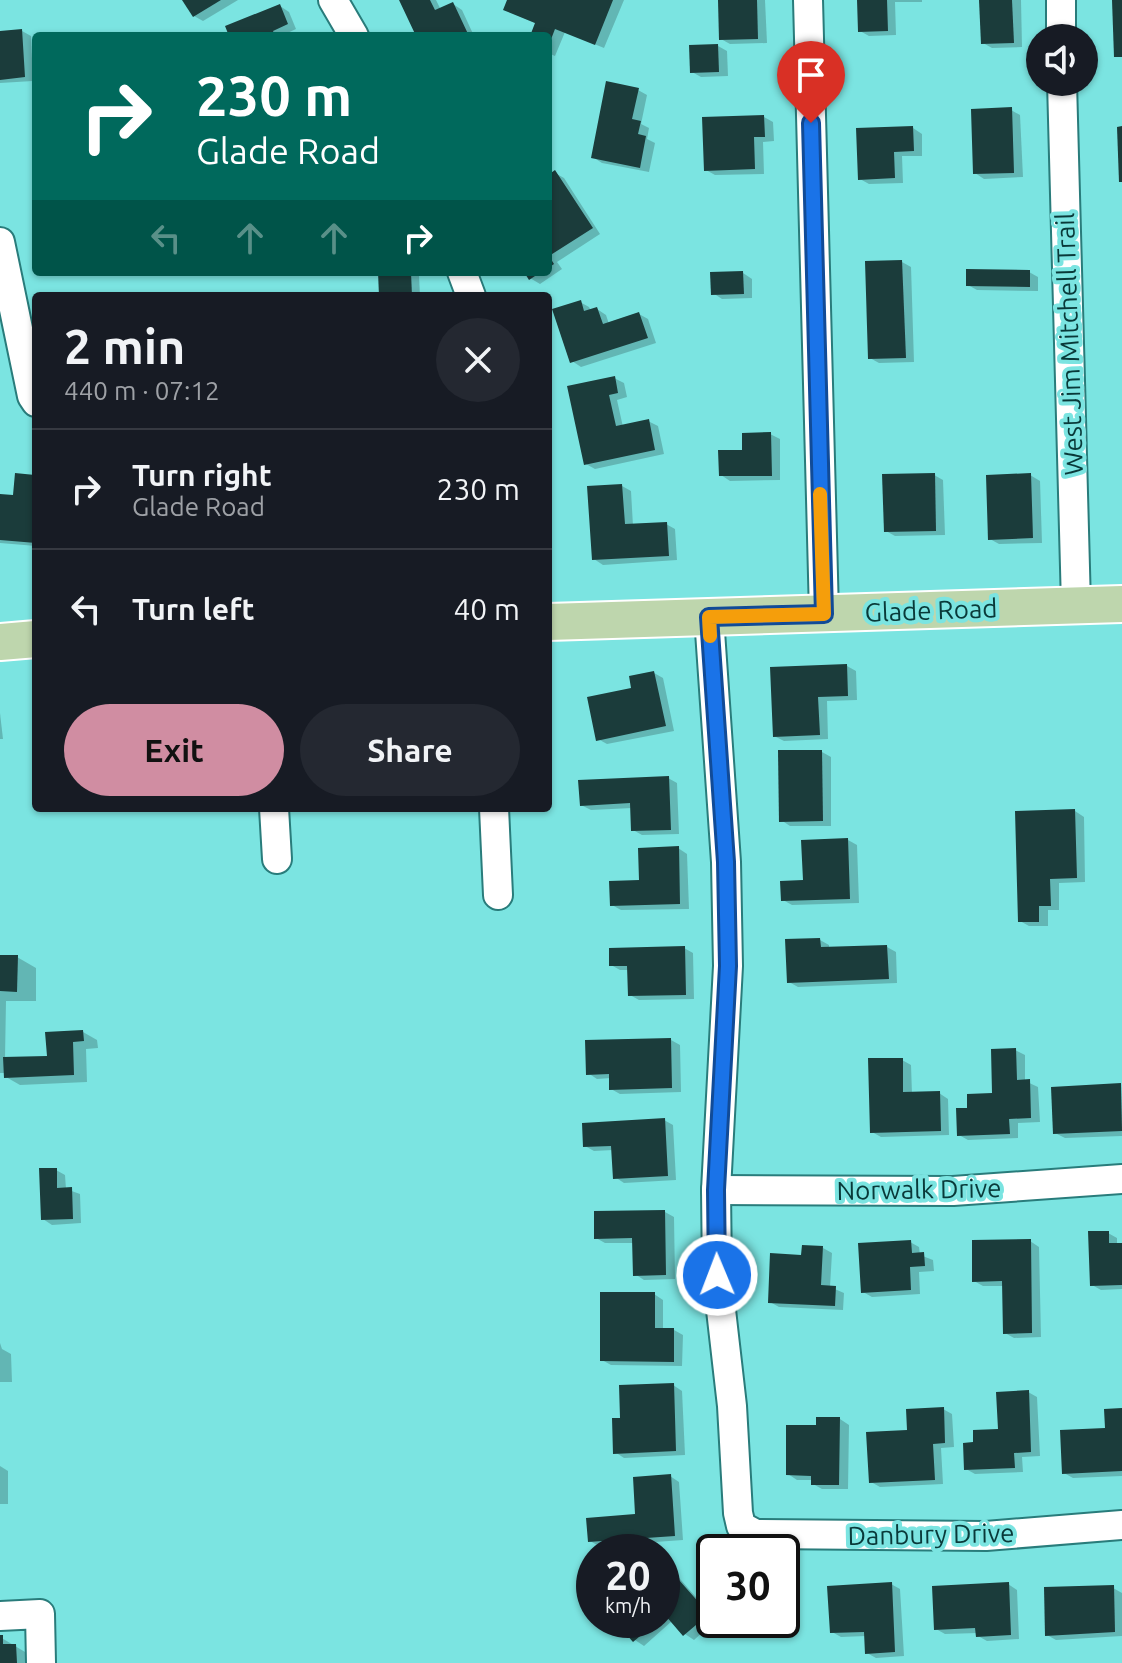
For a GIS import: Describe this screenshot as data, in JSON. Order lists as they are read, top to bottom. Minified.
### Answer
{"streets":{"main road":["Glade Road"],"street":["West Jim Mitchell Trail","Norwalk Drive","Danbury Drive"]},"crossings":[["West Jim Mitchell Trail","Glade Road"],["Norwalk Drive","Danbury Drive"]],"page":{"turn":["230 m","Glade Road"],"heading":["2 min","440 m · 07:12"],"list":[{"name":"Turn right","note":"Glade Road","value":"230 m"},{"name":"Turn left","value":"40 m"}],"buttons":["Exit","Share"],"speed":"20 km/h","limit":"30"}}
